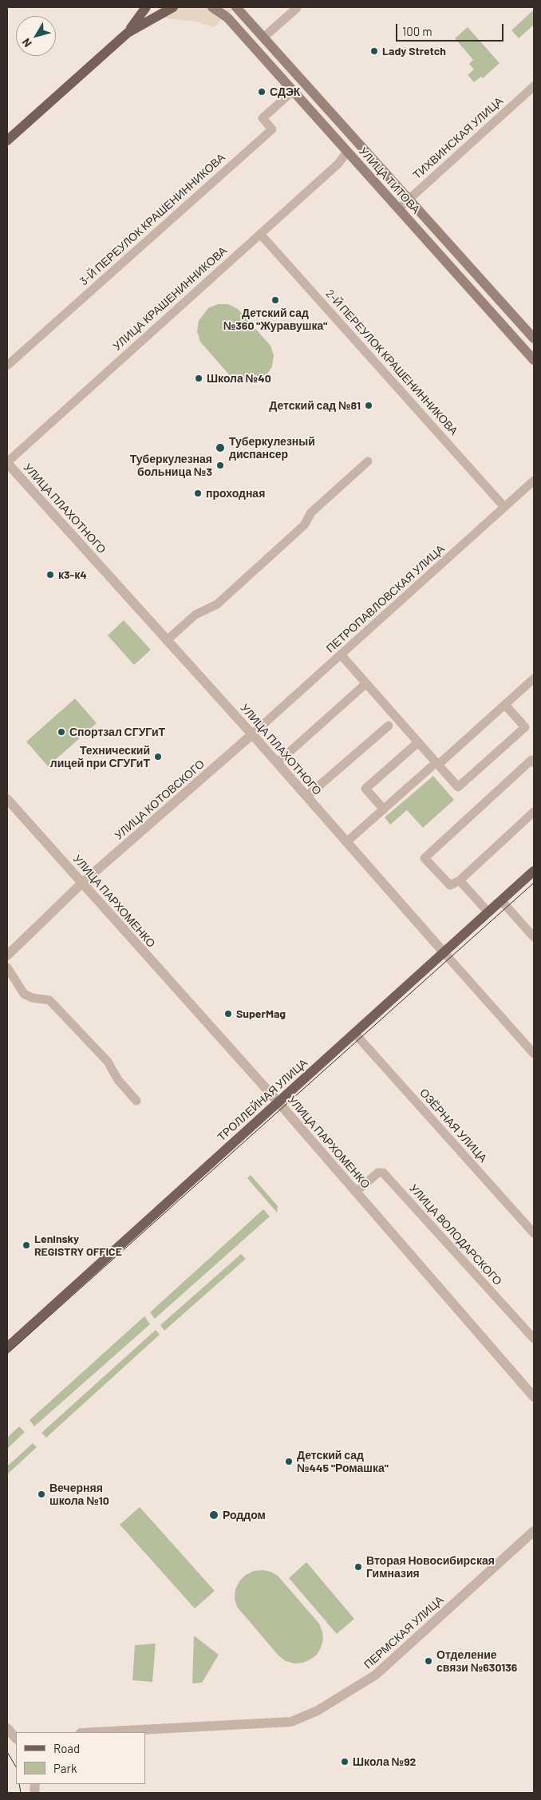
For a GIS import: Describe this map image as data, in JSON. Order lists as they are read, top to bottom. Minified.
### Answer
{"streets":{"main road":["УЛИЦА ТИТОВА","ТРОЛЛЕЙНАЯ УЛИЦА"],"street":["ТИХВИНСКАЯ УЛИЦА","3-Й ПЕРЕУЛОК КРАШЕНИННИКОВА","УЛИЦА КРАШЕНИННИКОВА","2-Й ПЕРЕУЛОК КРАШЕНИННИКОВА","УЛИЦА ПЛАХОТНОГО","ПЕТРОПАВЛОВСКАЯ УЛИЦА","УЛИЦА КОТОВСКОГО","УЛИЦА ПАРХОМЕНКО","ОЗЁРНАЯ УЛИЦА","УЛИЦА ВОЛОДАРСКОГО","ПЕРМСКАЯ УЛИЦА"]},"crossings":[["ТИХВИНСКАЯ УЛИЦА","УЛИЦА ТИТОВА"],["УЛИЦА ТИТОВА","3-Й ПЕРЕУЛОК КРАШЕНИННИКОВА"],["УЛИЦА ТИТОВА","УЛИЦА КРАШЕНИННИКОВА"],["УЛИЦА КРАШЕНИННИКОВА","2-Й ПЕРЕУЛОК КРАШЕНИННИКОВА"],["УЛИЦА КРАШЕНИННИКОВА","УЛИЦА ПЛАХОТНОГО"],["2-Й ПЕРЕУЛОК КРАШЕНИННИКОВА","ПЕТРОПАВЛОВСКАЯ УЛИЦА"],["УЛИЦА ПЛАХОТНОГО","ПЕТРОПАВЛОВСКАЯ УЛИЦА"],["УЛИЦА ПЛАХОТНОГО","УЛИЦА КОТОВСКОГО"],["УЛИЦА ПЛАХОТНОГО","ТРОЛЛЕЙНАЯ УЛИЦА"],["ПЕТРОПАВЛОВСКАЯ УЛИЦА","УЛИЦА КОТОВСКОГО"],["УЛИЦА КОТОВСКОГО","УЛИЦА ПАРХОМЕНКО"],["УЛИЦА ПАРХОМЕНКО","ТРОЛЛЕЙНАЯ УЛИЦА"],["УЛИЦА ПАРХОМЕНКО","УЛИЦА ВОЛОДАРСКОГО"],["ТРОЛЛЕЙНАЯ УЛИЦА","ОЗЁРНАЯ УЛИЦА"]],"places":["Lady Stretch","СДЭК","Детский сад №360 \"Журавушка\"","Школа №40","Детский сад №81","Туберкулезный диспансер","Туберкулезная больница №3","проходная","к3-к4","Спортзал СГУГиТ","Технический лицей при СГУГиТ","SuperMag","Leninsky REGISTRY OFFICE","Детский сад №445 \"Ромашка\"","Вечерняя школа №10","Роддом","Вторая Новосибирская Гимназия","Отделение связи №630136","Школа №92"],"legend":["Road","Park"],"scale_bar":"100 m","north":"bottom left"}
